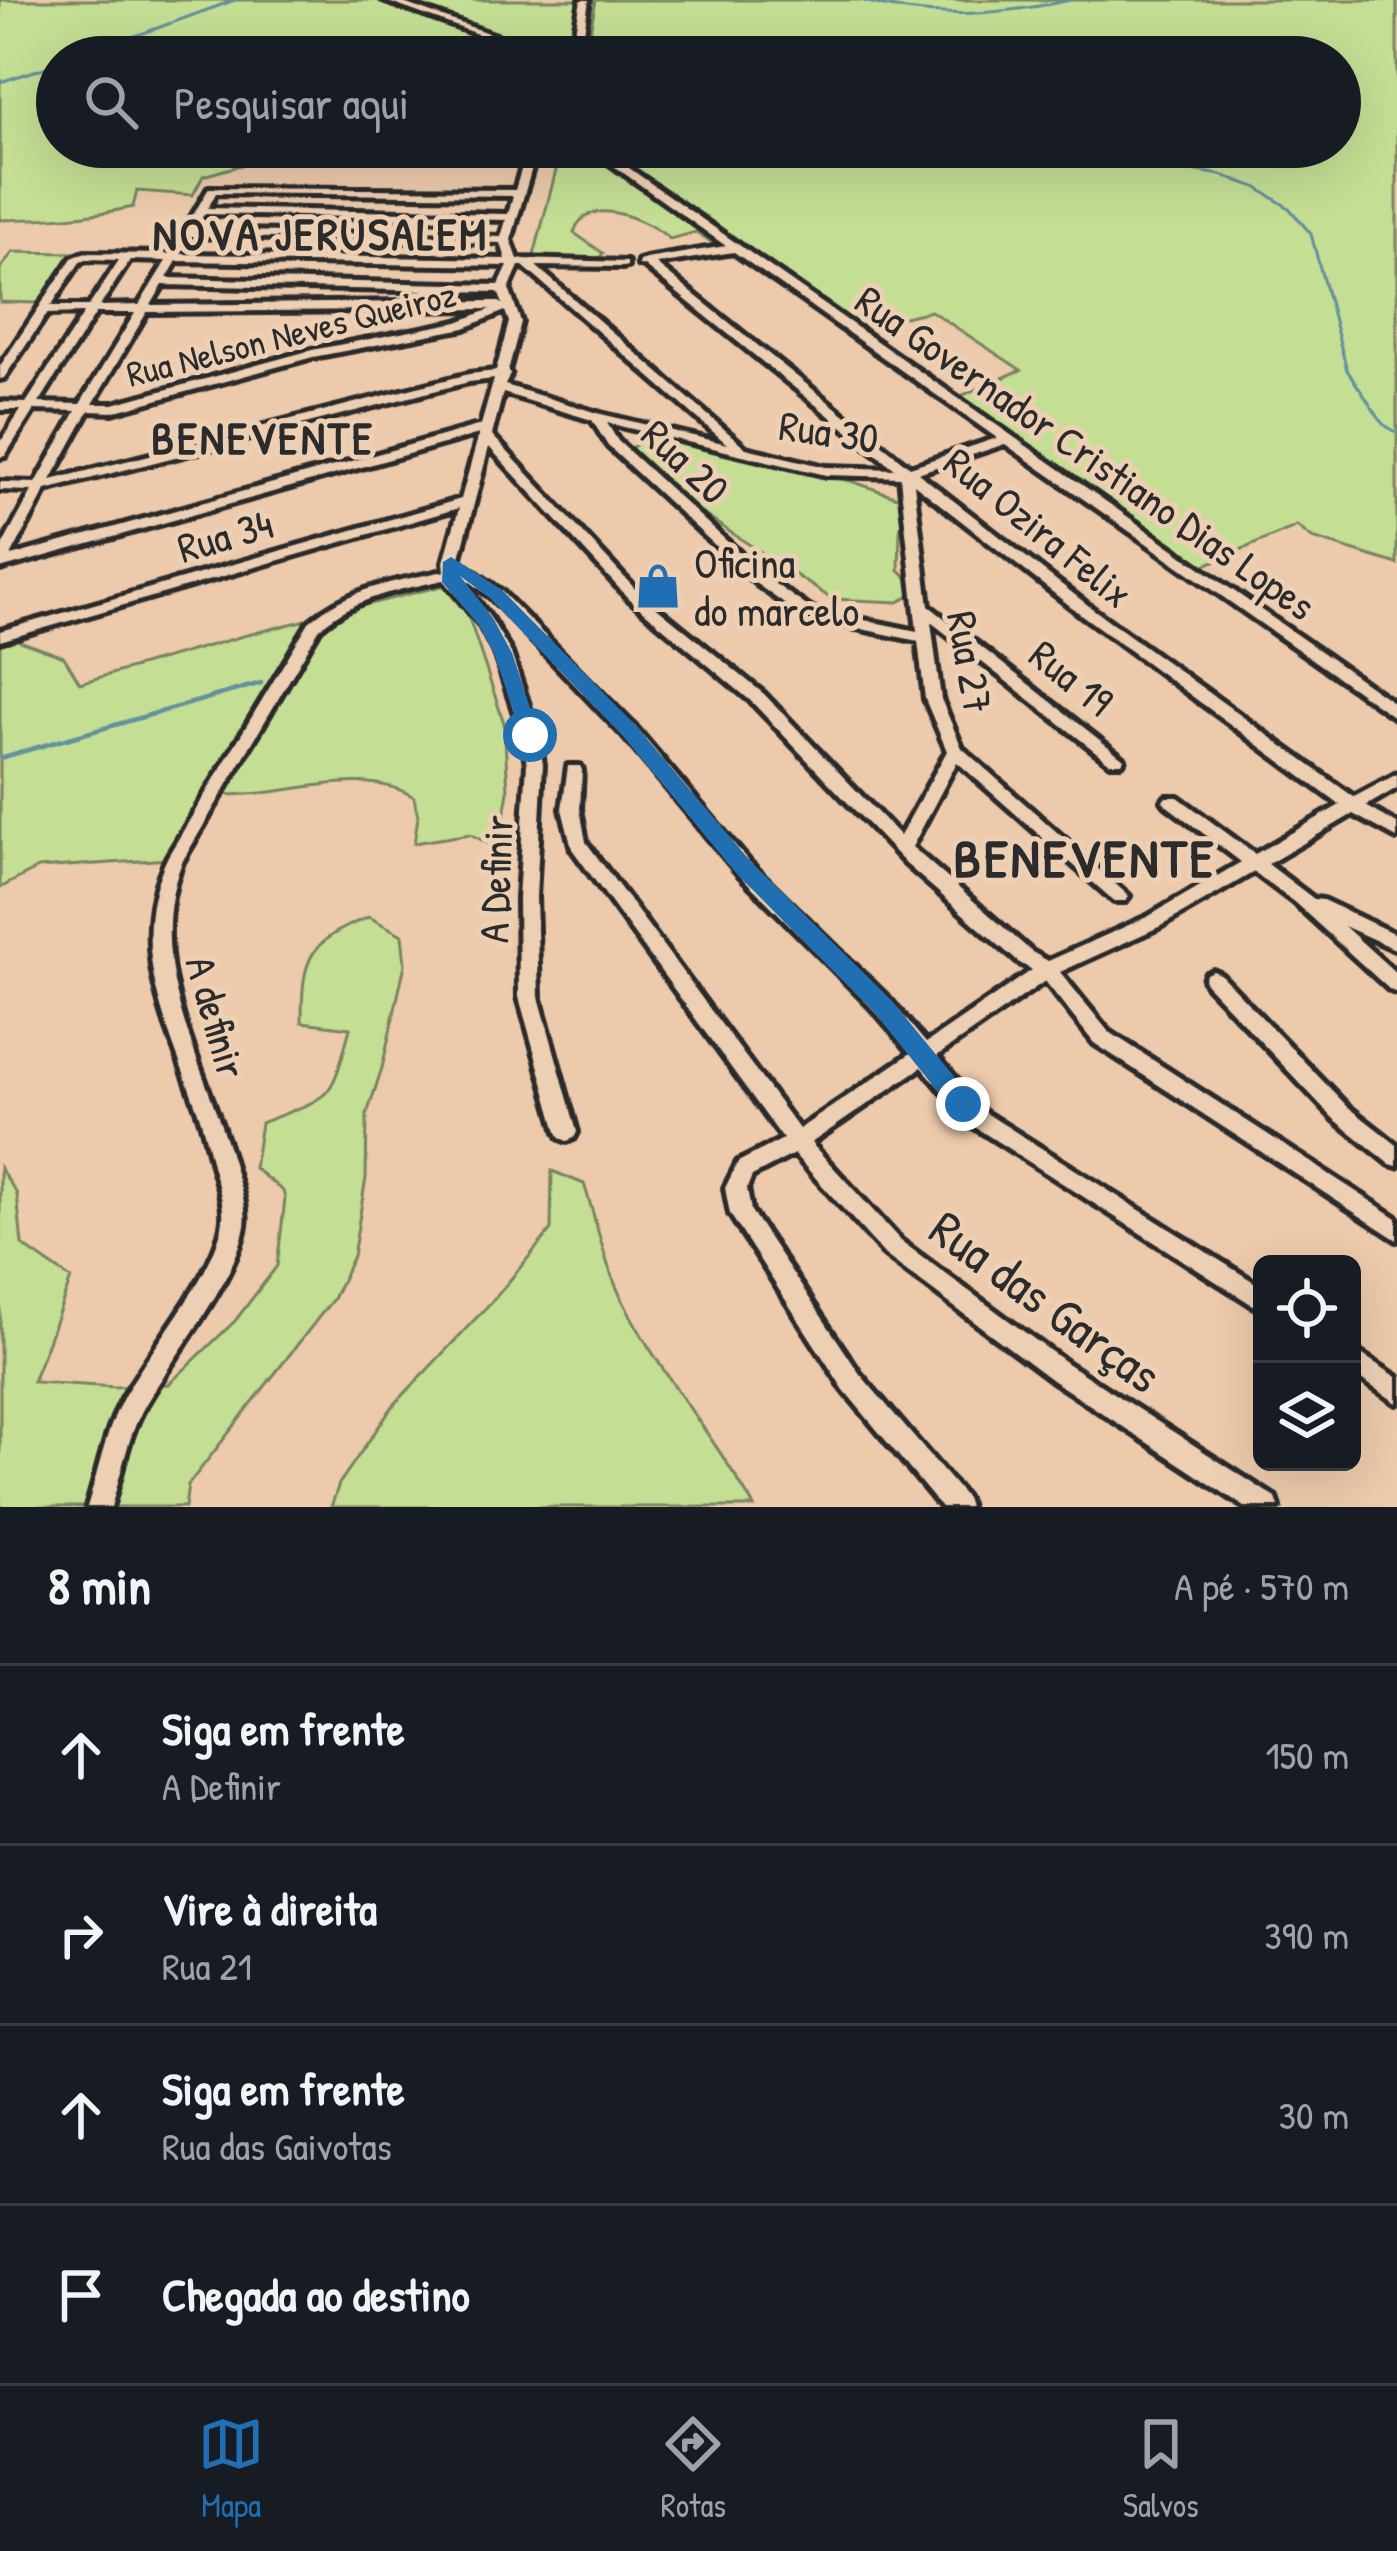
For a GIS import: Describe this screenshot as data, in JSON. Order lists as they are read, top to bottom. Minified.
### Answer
{"streets":{"street":["Rua Nelson Neves Queiroz","Rua 30","Rua Governador Cristiano Dias Lopes","Rua 20","Rua Ozira Felix","Rua 34","Rua 27","Rua 19","A Definir","A definir","Rua das Garças"]},"crossings":[["Rua 30","Rua 20"],["Rua 30","Rua Ozira Felix"],["Rua 30","Rua 27"],["Rua 20","Rua 27"],["Rua Ozira Felix","Rua 27"],["Rua 27","Rua 19"],["A Definir","A definir"]],"districts":["NOVA JERUSALEM","BENEVENTE","BENEVENTE"],"places":{"shop":["Oficina do marcelo"]},"page":{"search":"Pesquisar aqui","heading":["8 min","A pé · 570 m"],"list":[["Siga em frente","A Definir","150 m"],["Vire à direita","Rua 21","390 m"],["Siga em frente","Rua das Gaivotas","30 m"],"Chegada ao destino"],"nav":["Mapa","Rotas","Salvos"]}}
